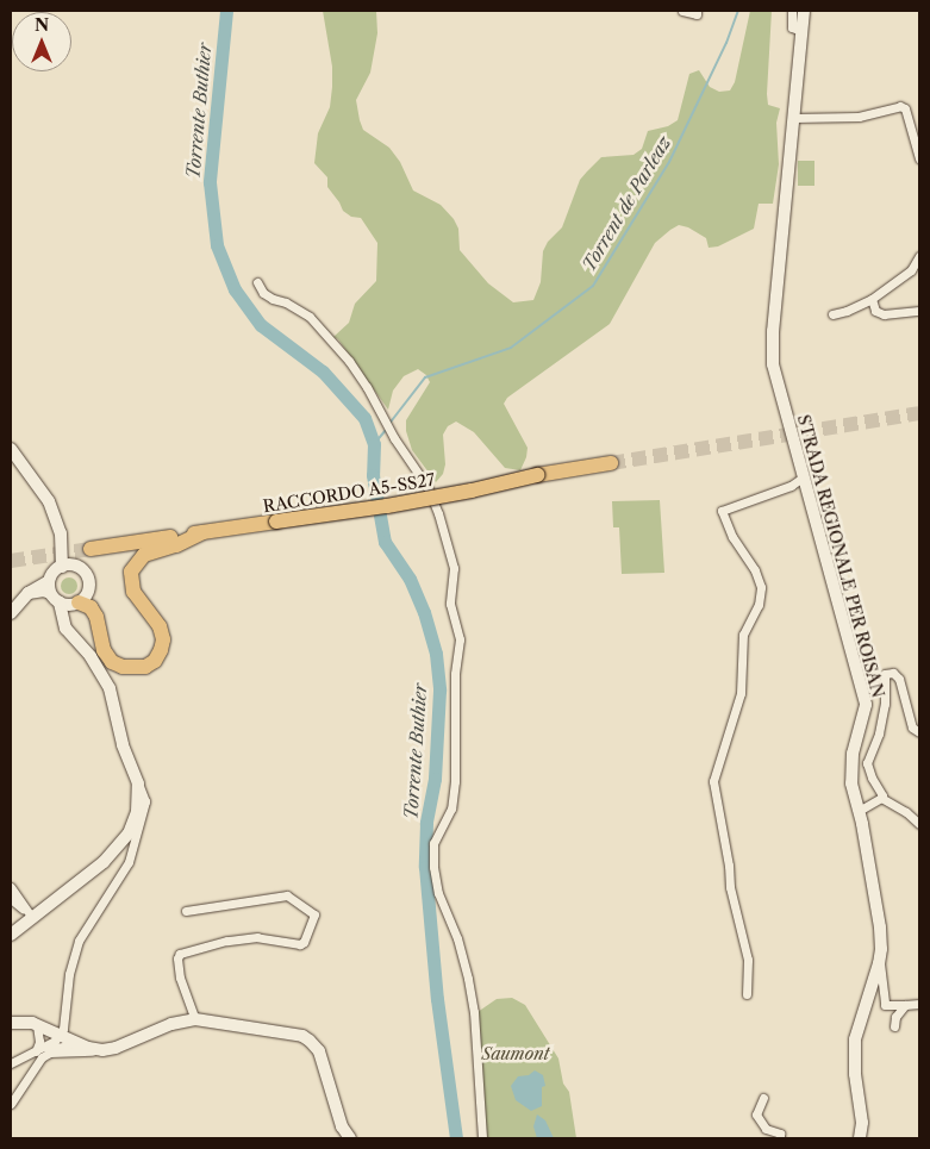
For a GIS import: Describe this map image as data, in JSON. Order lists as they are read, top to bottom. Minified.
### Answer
{"streets":{"highway":["RACCORDO A5-SS27"],"main road":["STRADA REGIONALE PER ROISAN"]},"water":["Torrente Buthier","Torrent de Parleaz"],"parks":["Saumont"],"north":"top"}
